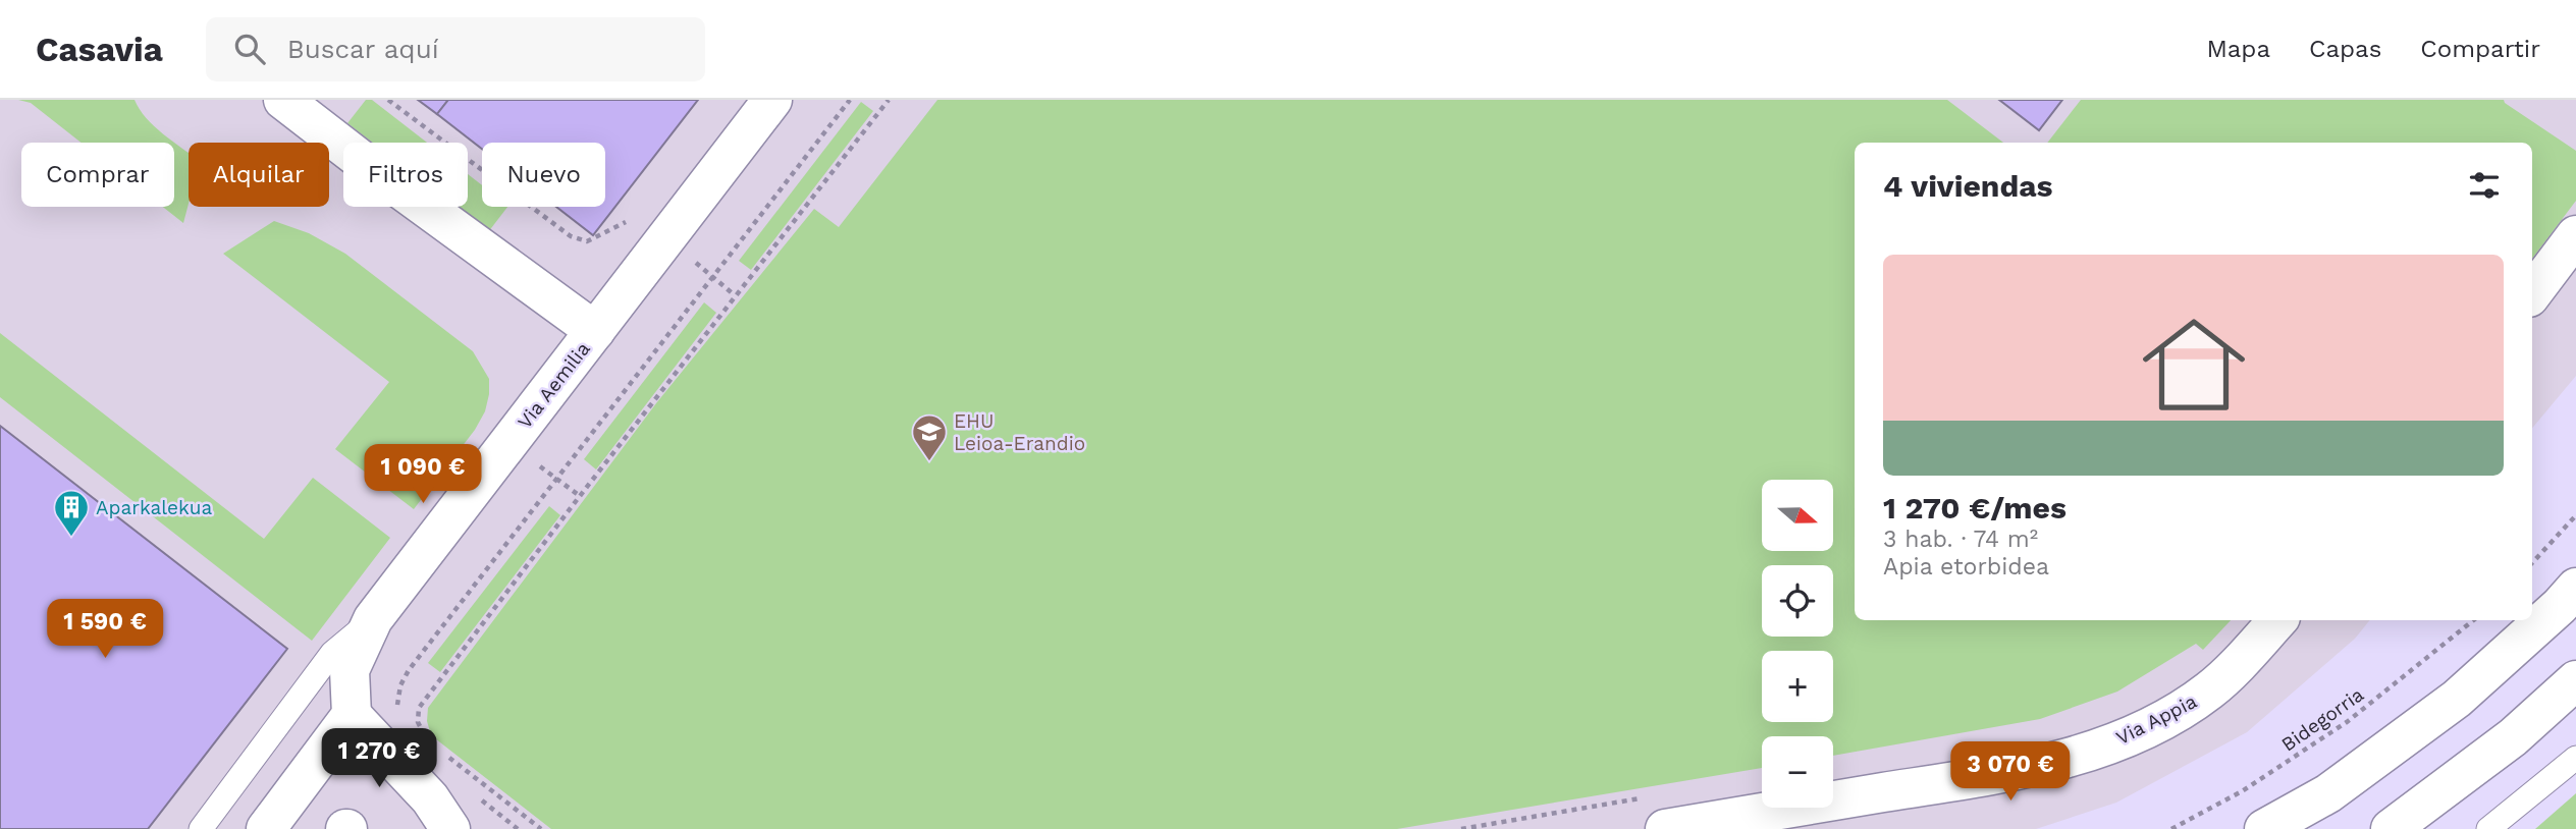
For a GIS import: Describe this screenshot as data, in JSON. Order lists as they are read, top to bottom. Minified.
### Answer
{"streets":{"street":["Via Aemilia","Via Appia"],"path":["Bidegorria"]},"places":{"school or university":["EHU Leioa-Erandio"],"building":["Aparkalekua"]},"north":"right","page":{"header":"Casavia","search":"Buscar aquí","nav":["Mapa","Capas","Compartir"],"chip":["Comprar","Alquilar","Filtros","Nuevo"],"heading":"4 viviendas","list":[{"name":"1 270 €/mes","note":"3 hab. · 74 m² · Apia etorbidea"}],"price":["1 090 €","1 590 €","1 270 €","3 070 €"],"map_buttons":["+","−"]}}
